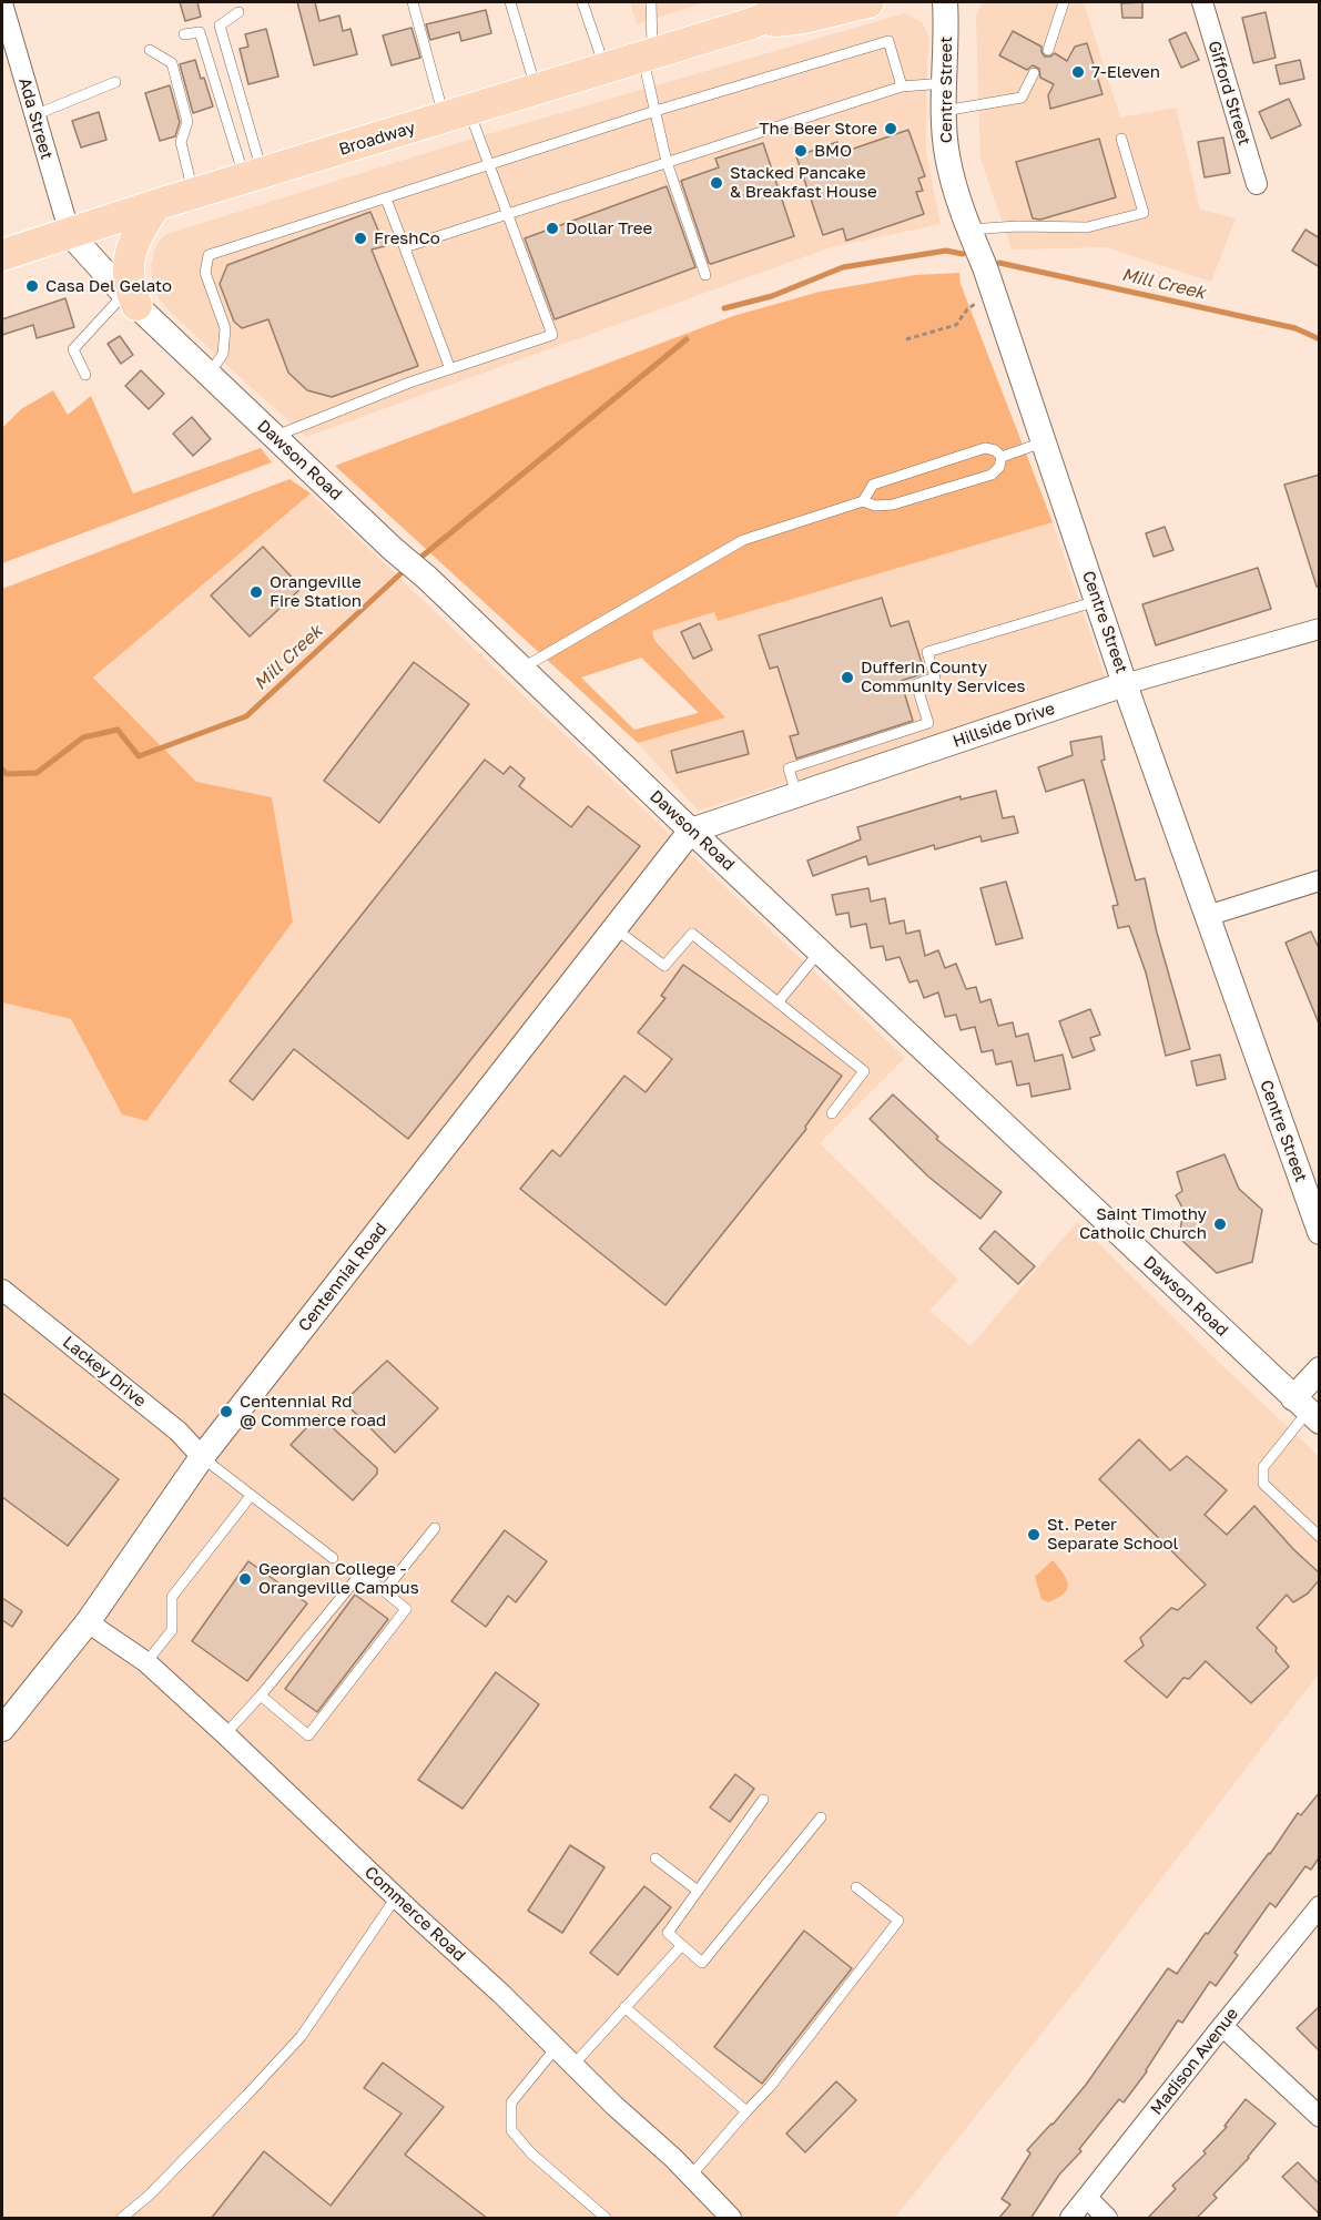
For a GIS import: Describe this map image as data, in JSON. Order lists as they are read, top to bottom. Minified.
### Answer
{"streets":{"main road":["Broadway"],"street":["Centre Street","Gifford Street","Ada Street","Dawson Road","Hillside Drive","Centennial Road","Lackey Drive","Commerce Road","Madison Avenue"]},"crossings":[["Centre Street","Hillside Drive"],["Ada Street","Broadway"],["Ada Street","Dawson Road"],["Broadway","Dawson Road"],["Dawson Road","Hillside Drive"],["Dawson Road","Centennial Road"],["Hillside Drive","Centennial Road"],["Centennial Road","Lackey Drive"],["Centennial Road","Commerce Road"]],"water":["Mill Creek"],"places":["7-Eleven","The Beer Store","BMO","Stacked Pancake & Breakfast House","Dollar Tree","FreshCo","Casa Del Gelato","Orangeville Fire Station","Dufferin County Community Services","Saint Timothy Catholic Church","Centennial Rd @ Commerce road","St. Peter Separate School","Georgian College - Orangeville Campus"]}
